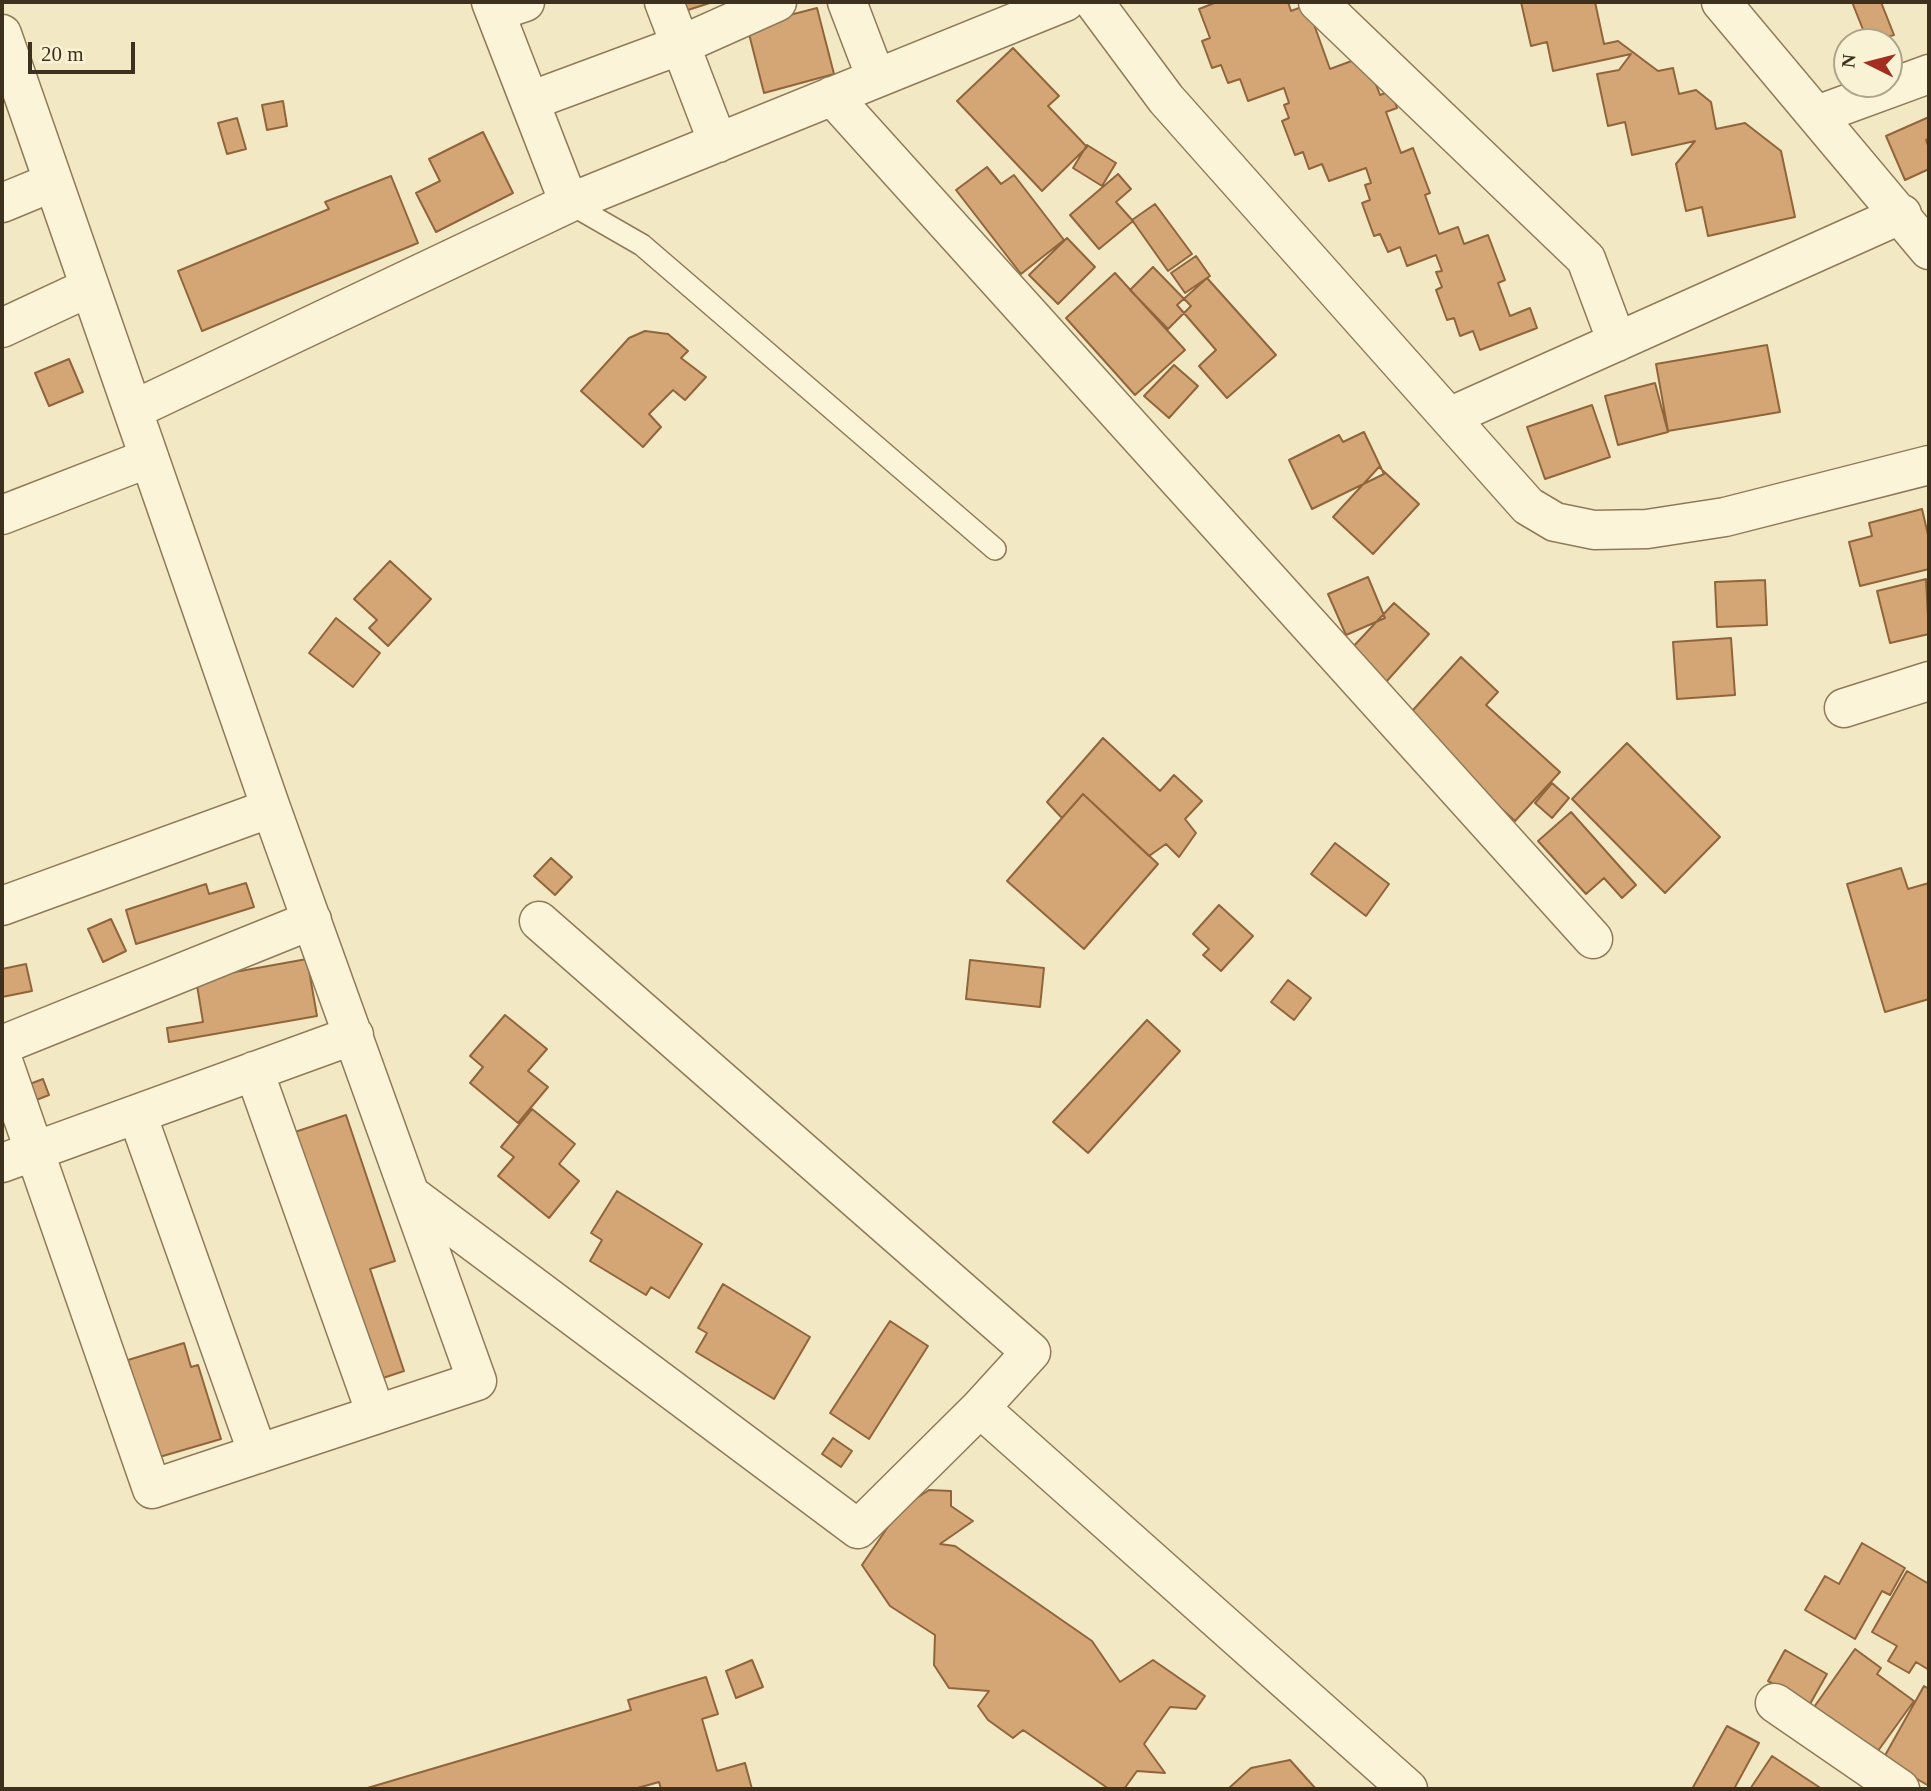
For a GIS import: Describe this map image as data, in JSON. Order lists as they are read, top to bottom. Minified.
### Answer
{"scale_bar":"20 m","north":"left"}
